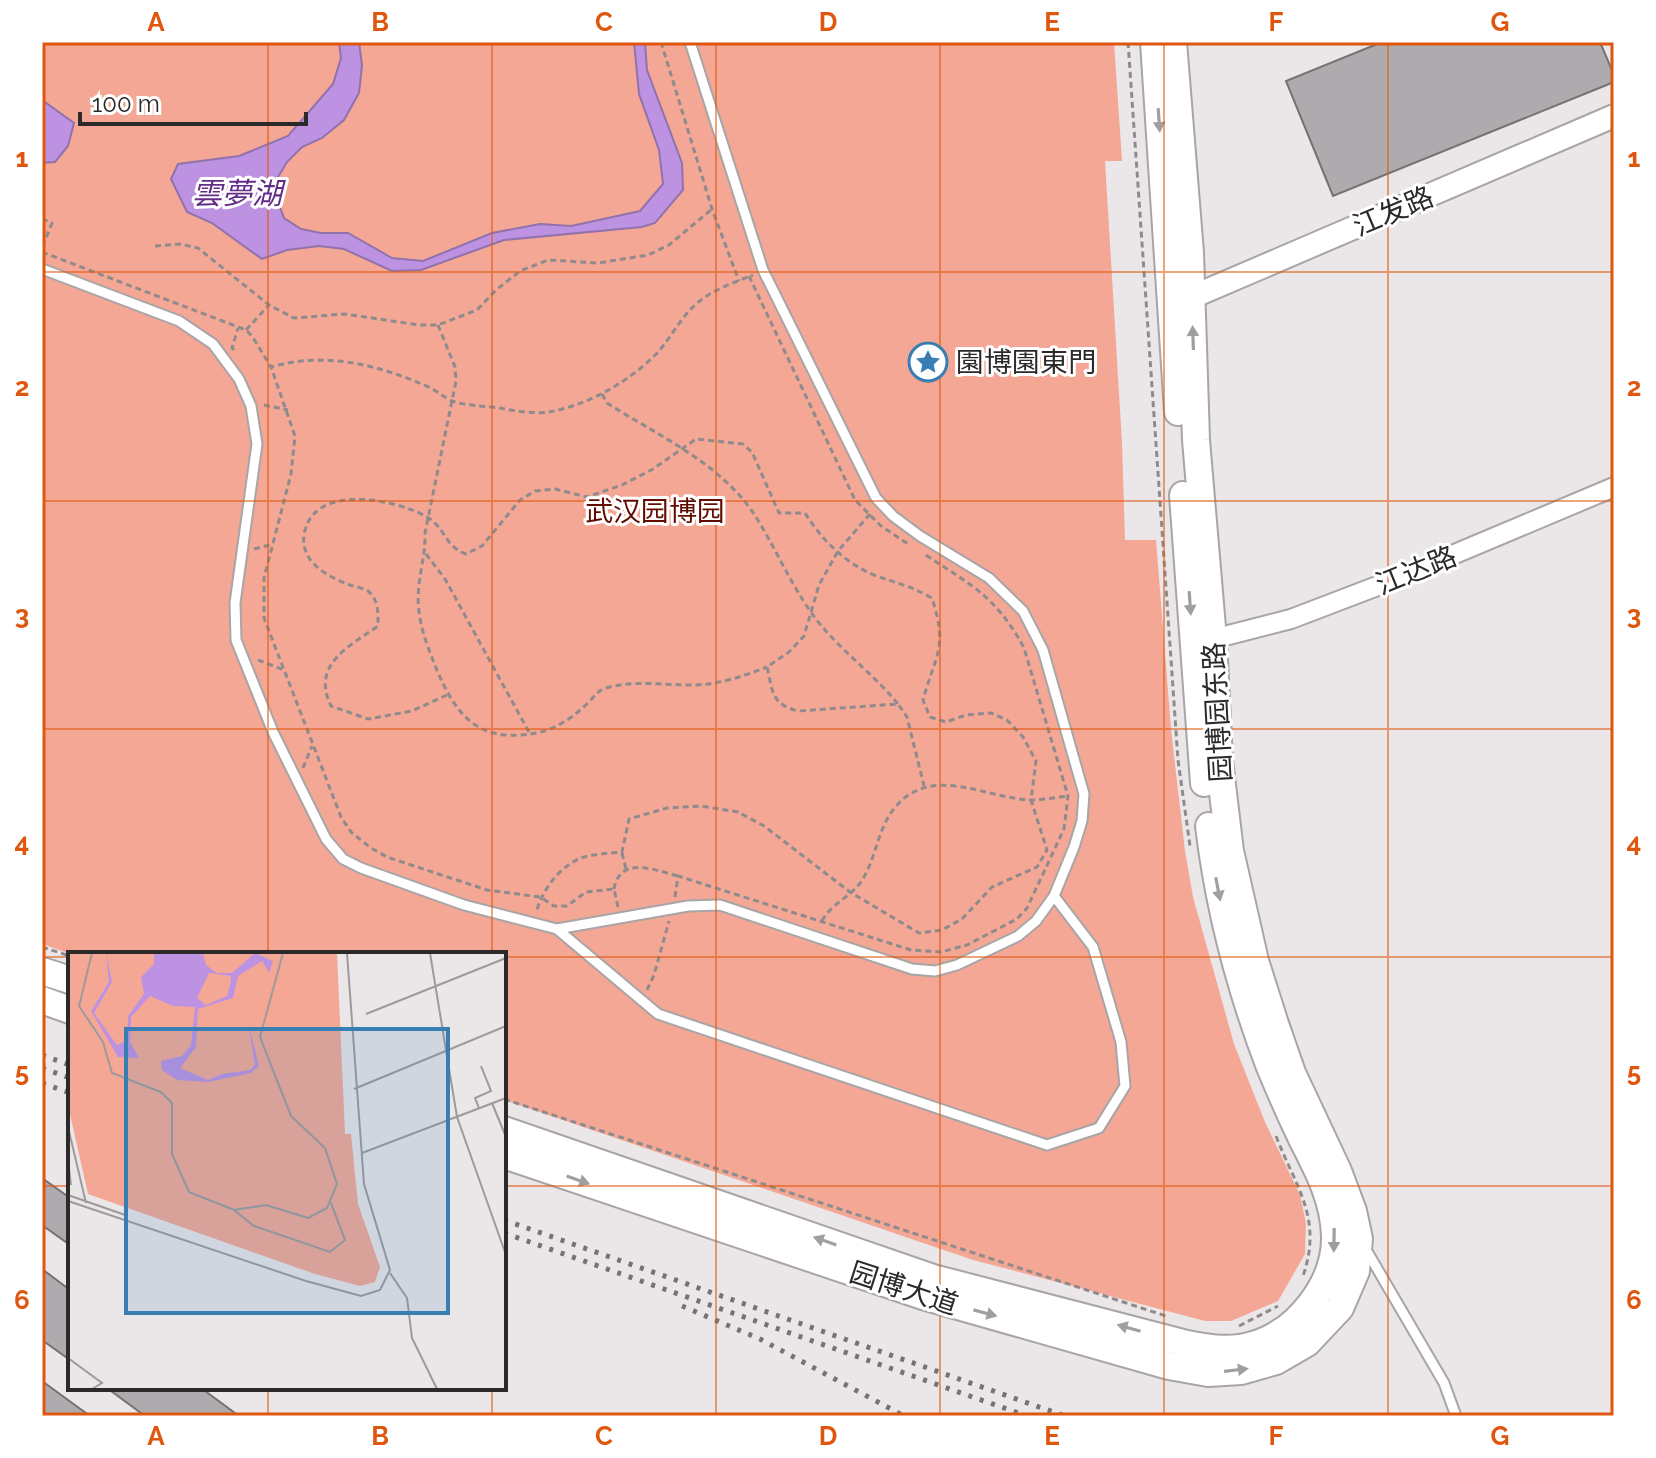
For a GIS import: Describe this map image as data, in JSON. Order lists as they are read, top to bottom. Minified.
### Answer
{"streets":{"main road":["园博园东路","园博大道"],"street":["江发路","江达路"]},"crossings":[["江发路","园博园东路"],["江达路","园博园东路"],["园博园东路","园博大道"]],"water":["雲夢湖"],"parks":["武汉园博园"],"places":{"place":["園博園東門"]},"scale_bar":"100 m","grid":{"columns":["A","B","C","D","E","F","G"],"rows":["1","2","3","4","5","6"]}}
